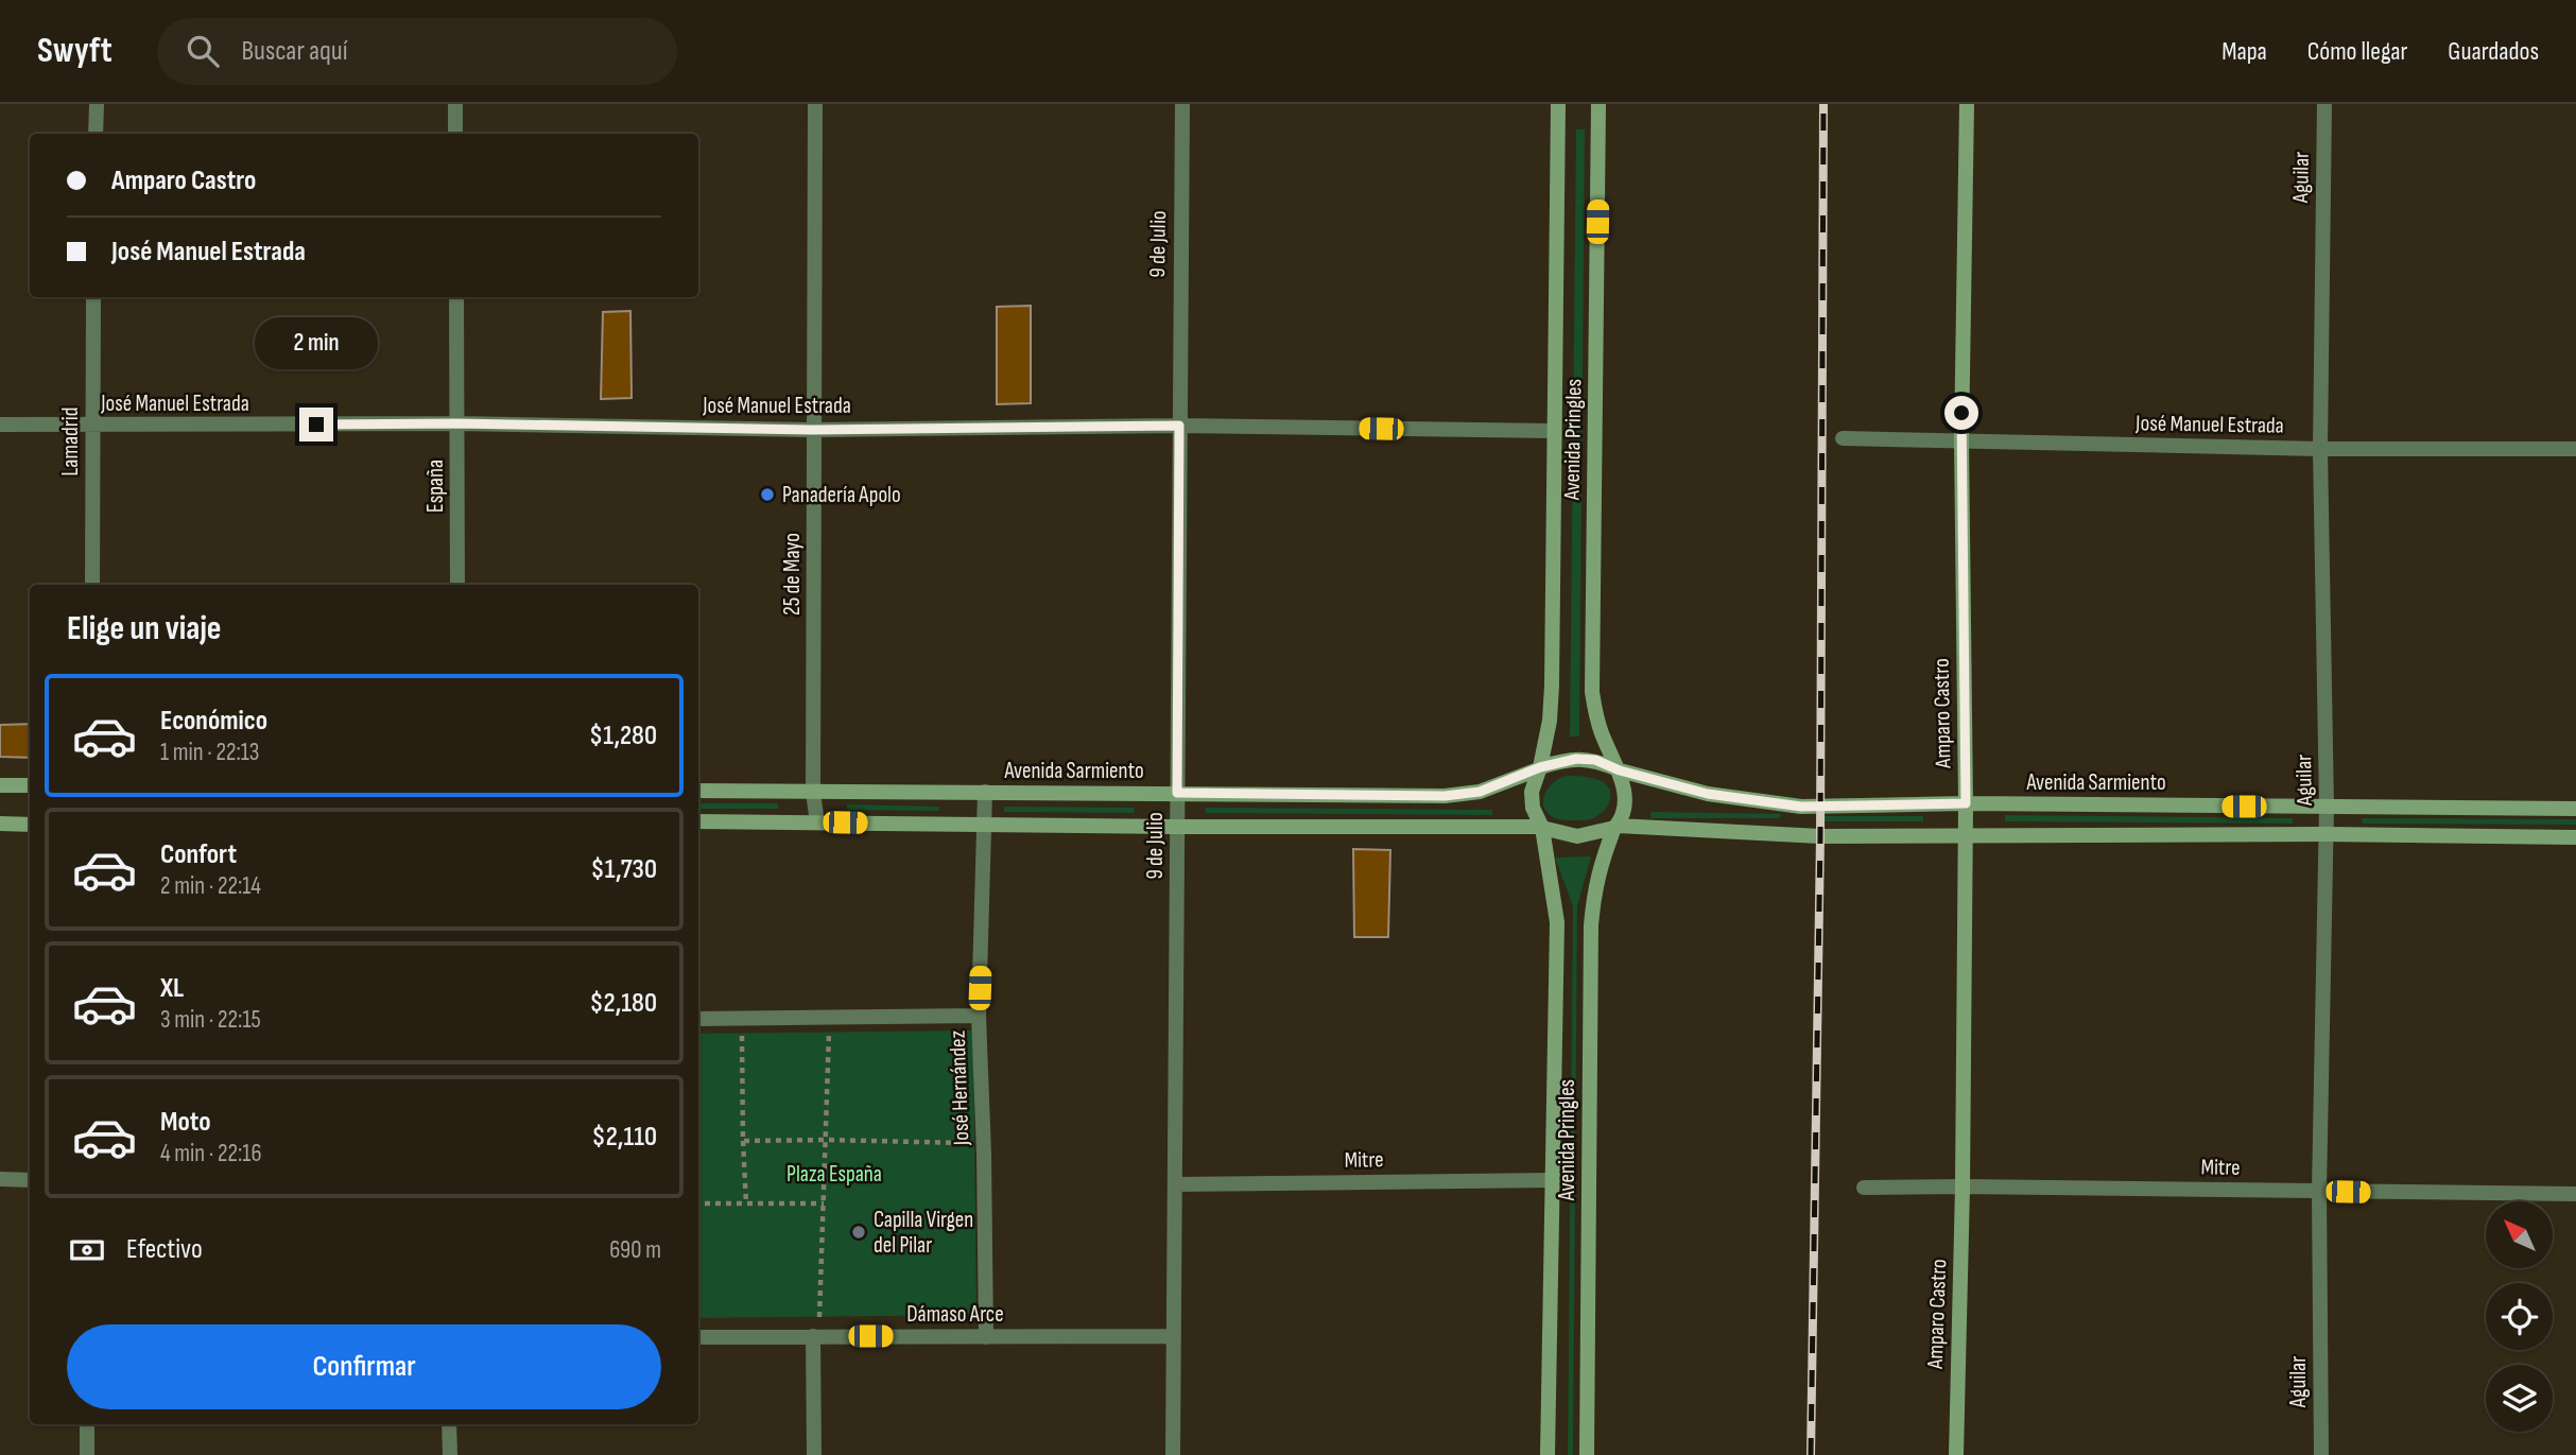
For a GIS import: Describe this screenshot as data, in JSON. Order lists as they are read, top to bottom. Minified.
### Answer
{"streets":{"main road":["Avenida Pringles","Amparo Castro","Avenida Sarmiento"],"street":["Aguilar","9 de Julio","José Manuel Estrada","Lamadrid","España","25 de Mayo","José Hernández","Mitre","Dámaso Arce"]},"crossings":[["Aguilar","José Manuel Estrada"],["Aguilar","Avenida Sarmiento"],["Aguilar","Mitre"],["9 de Julio","José Manuel Estrada"],["9 de Julio","Avenida Sarmiento"],["9 de Julio","Mitre"],["9 de Julio","Dámaso Arce"],["José Manuel Estrada","Avenida Pringles"],["José Manuel Estrada","Lamadrid"],["José Manuel Estrada","España"],["José Manuel Estrada","25 de Mayo"],["José Manuel Estrada","Amparo Castro"],["Avenida Pringles","Avenida Sarmiento"],["Avenida Pringles","Mitre"],["25 de Mayo","Avenida Sarmiento"],["Amparo Castro","Avenida Sarmiento"],["Amparo Castro","Mitre"],["Avenida Sarmiento","José Hernández"],["José Hernández","Dámaso Arce"]],"parks":["Plaza España"],"places":["Panadería Apolo","Capilla Virgen del Pilar"],"north":"top left","page":{"header":"Swyft","search":"Buscar aquí","nav":["Mapa","Cómo llegar","Guardados"],"banner":["Amparo Castro","José Manuel Estrada"],"bubble":"2 min","heading":"Elige un viaje","list":[{"name":"Económico","note":"1 min · 22:13","value":"$1,280"},{"name":"Confort","note":"2 min · 22:14","value":"$1,730"},{"name":"XL","note":"3 min · 22:15","value":"$2,180"},{"name":"Moto","note":"4 min · 22:16","value":"$2,110"}],"pay":["Efectivo","690 m"],"buttons":"Confirmar"}}
